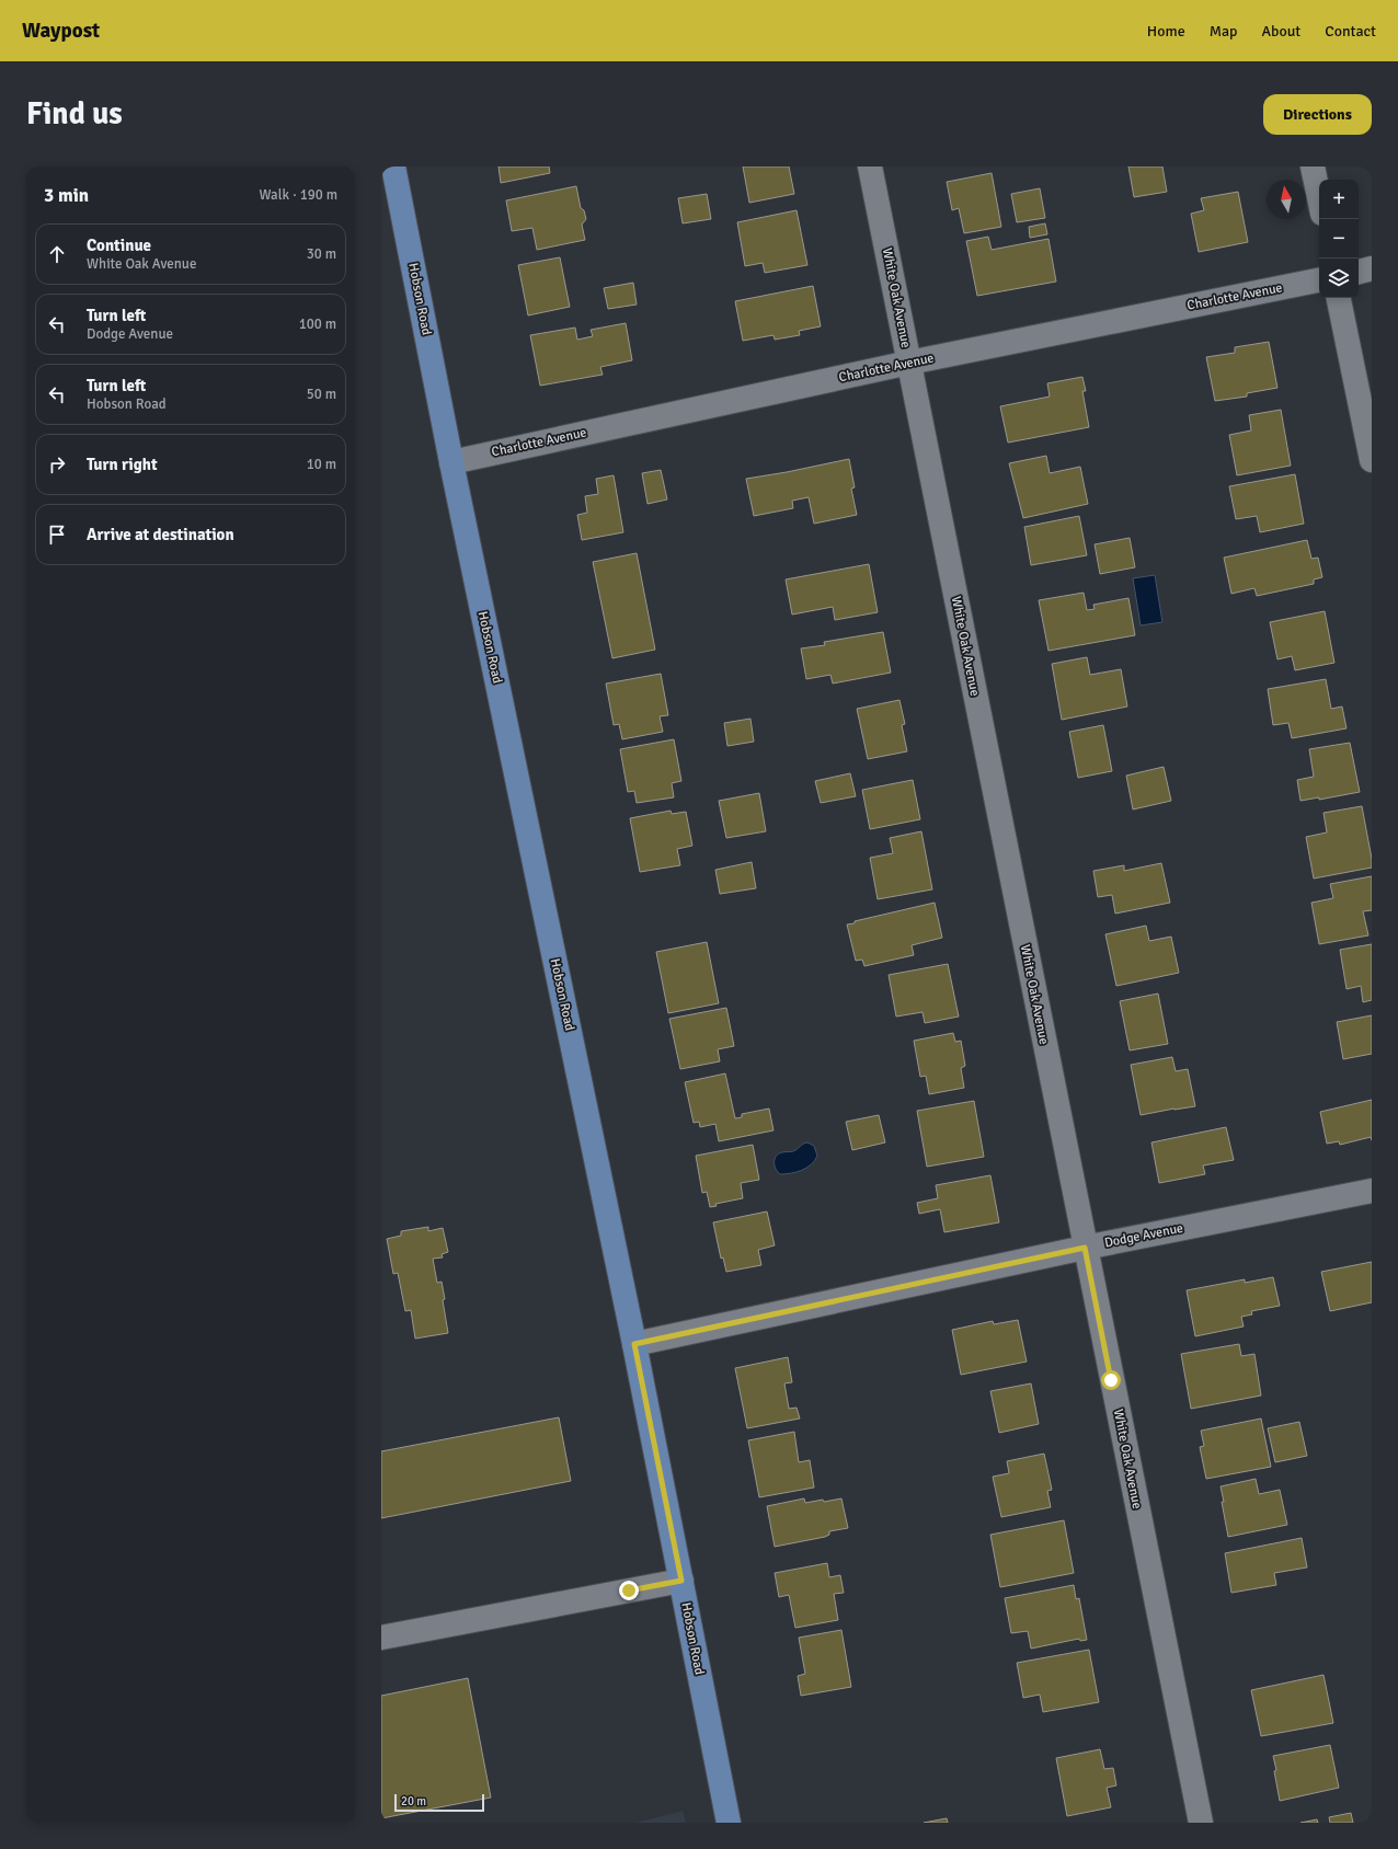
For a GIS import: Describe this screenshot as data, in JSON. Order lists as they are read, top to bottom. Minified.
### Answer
{"streets":{"main road":["Hobson Road"],"street":["Charlotte Avenue","White Oak Avenue","Dodge Avenue"]},"crossings":[["Charlotte Avenue","White Oak Avenue"],["Charlotte Avenue","Hobson Road"],["White Oak Avenue","Dodge Avenue"],["Hobson Road","Dodge Avenue"]],"scale_bar":"20 m","north":"top","page":{"header":"Waypost","nav":["Home","Map","About","Contact"],"buttons":"Directions","title":"Find us","heading":["3 min","Walk · 190 m"],"map_buttons":["+","−"],"list":[["Continue","White Oak Avenue","30 m"],["Turn left","Dodge Avenue","100 m"],["Turn left","Hobson Road","50 m"],["Turn right","10 m"],"Arrive at destination"],"scale":"20 m"}}
